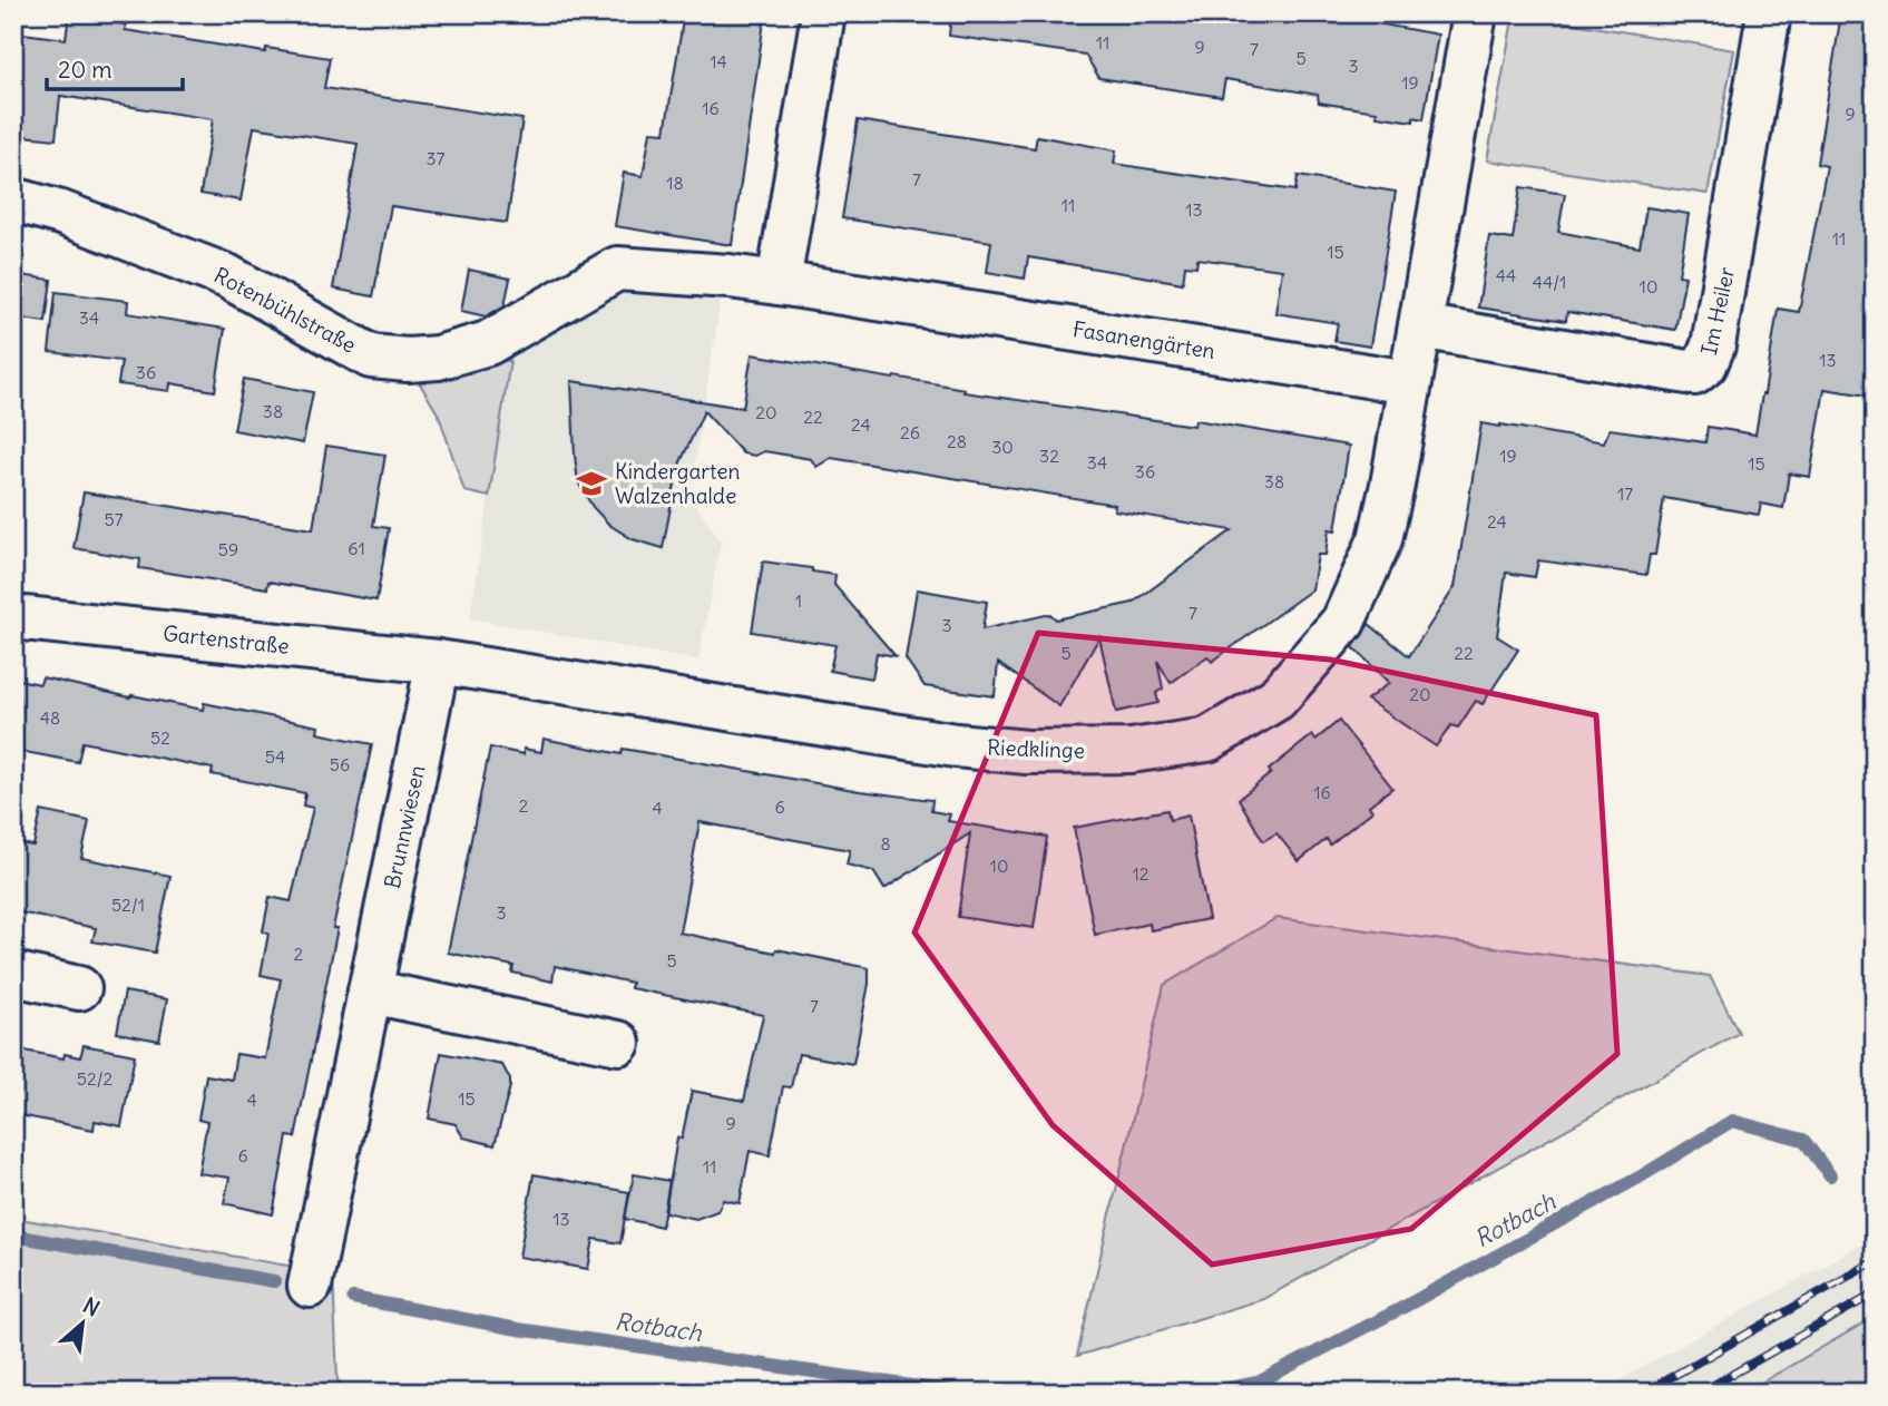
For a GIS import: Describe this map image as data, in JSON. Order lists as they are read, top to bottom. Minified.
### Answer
{"streets":{"street":["Rotenbühlstraße","Im Heiler","Fasanengärten","Gartenstraße","Riedklinge","Brunnwiesen"]},"crossings":[["Rotenbühlstraße","Fasanengärten"],["Fasanengärten","Riedklinge"],["Gartenstraße","Riedklinge"],["Gartenstraße","Brunnwiesen"],["Riedklinge","Brunnwiesen"]],"water":["Rotbach"],"places":{"school or university":["Kindergarten Walzenhalde"]},"house_numbers":["11","9","7","5","14","3","19","16","9","37","7","18","11","13","11","15","44","44/1","10","34","13","36","38","20","22","24","26","28","30","32","19","34","15","36","38","17","57","24","61","59","1","7","3","5","22","20","48","52","54","56","16","2","6","4","8","10","12","52/1","3","2","5","7","52/2","15","4","9","6","11","13"],"scale_bar":"20 m","north":"top right"}
